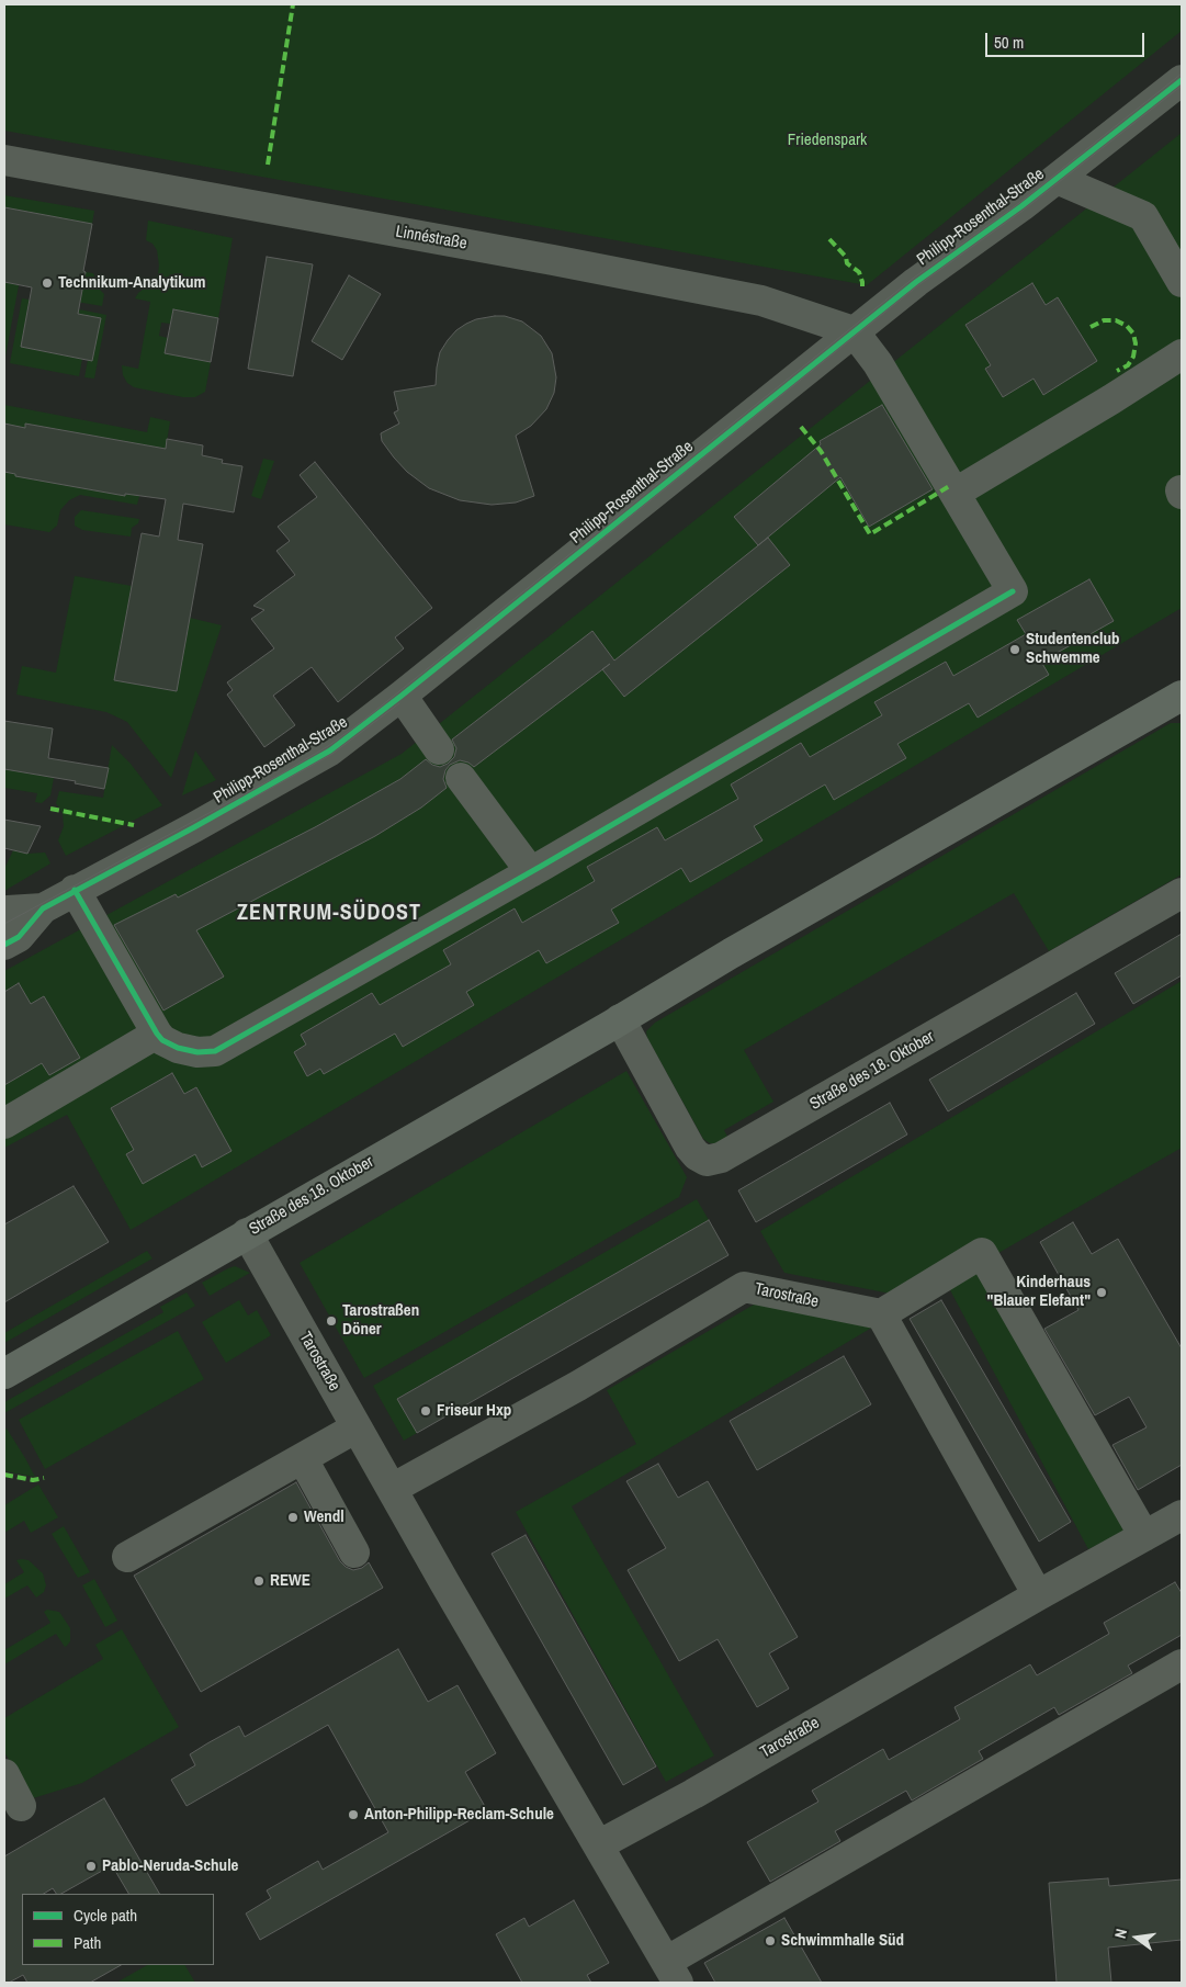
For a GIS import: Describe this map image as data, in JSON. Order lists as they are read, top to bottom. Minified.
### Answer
{"streets":{"main road":["Straße des 18. Oktober"],"street":["Philipp-Rosenthal-Straße","Linnéstraße","Tarostraße"]},"crossings":[["Philipp-Rosenthal-Straße","Linnéstraße"],["Straße des 18. Oktober","Tarostraße"]],"districts":["ZENTRUM-SÜDOST"],"parks":["Friedenspark"],"places":["Technikum-Analytikum","Studentenclub Schwemme","Kinderhaus \"Blauer Elefant\"","Tarostraßen Döner","Friseur Hxp","Wendl","REWE","Anton-Philipp-Reclam-Schule","Pablo-Neruda-Schule","Schwimmhalle Süd"],"legend":["Cycle path","Path"],"scale_bar":"50 m","north":"left"}
